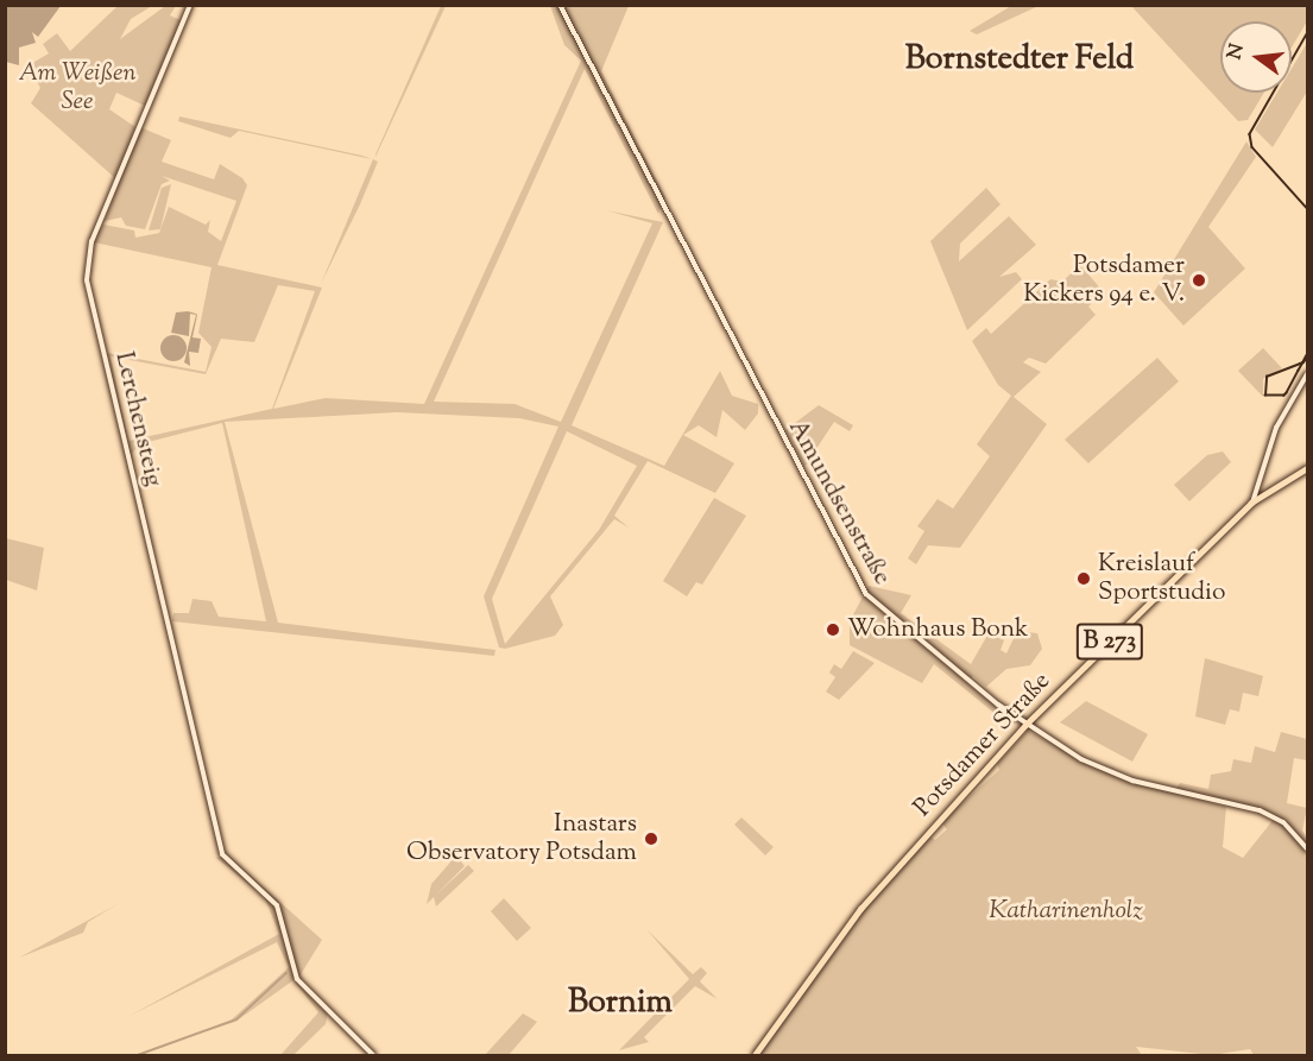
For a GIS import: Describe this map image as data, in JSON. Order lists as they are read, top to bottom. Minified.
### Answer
{"streets":{"main road":["B 273","Potsdamer Straße"],"street":["Lerchensteig","Amundsenstraße"]},"crossings":[["Amundsenstraße","Potsdamer Straße"]],"districts":["Bornstedter Feld","Bornim"],"parks":["Am Weißen See","Katharinenholz"],"places":["Potsdamer Kickers 94 e. V.","Kreislauf Sportstudio","Wohnhaus Bonk","Inastars Observatory Potsdam"],"north":"left"}
